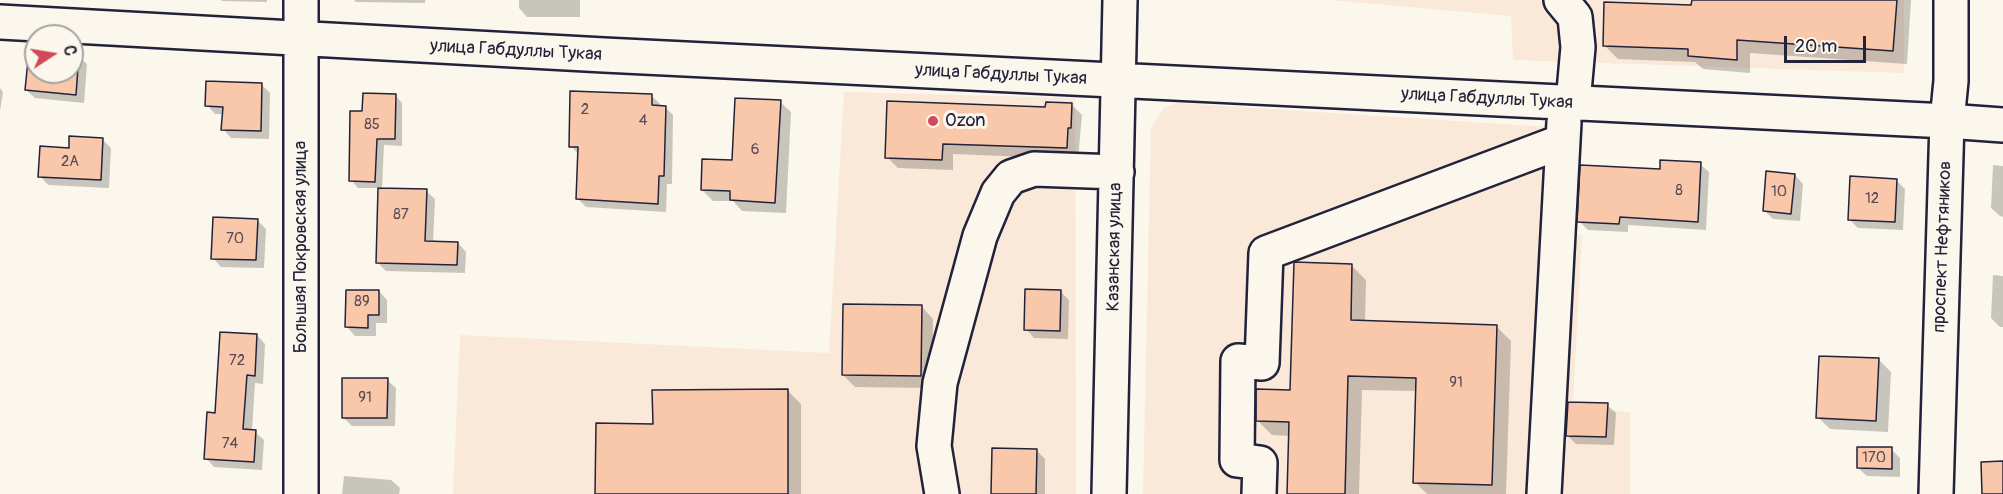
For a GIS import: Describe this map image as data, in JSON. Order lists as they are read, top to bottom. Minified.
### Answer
{"streets":{"street":["улица Габдуллы Тукая","Большая Покровская улица","Казанская улица","проспект Нефтяников"]},"crossings":[["улица Габдуллы Тукая","Большая Покровская улица"],["улица Габдуллы Тукая","Казанская улица"],["улица Габдуллы Тукая","проспект Нефтяников"]],"places":["Ozon"],"house_numbers":["2","4","85","6","2А","8","10","12","87","70","89","72","91","91","74","170"],"scale_bar":"20 m","north":"right"}
